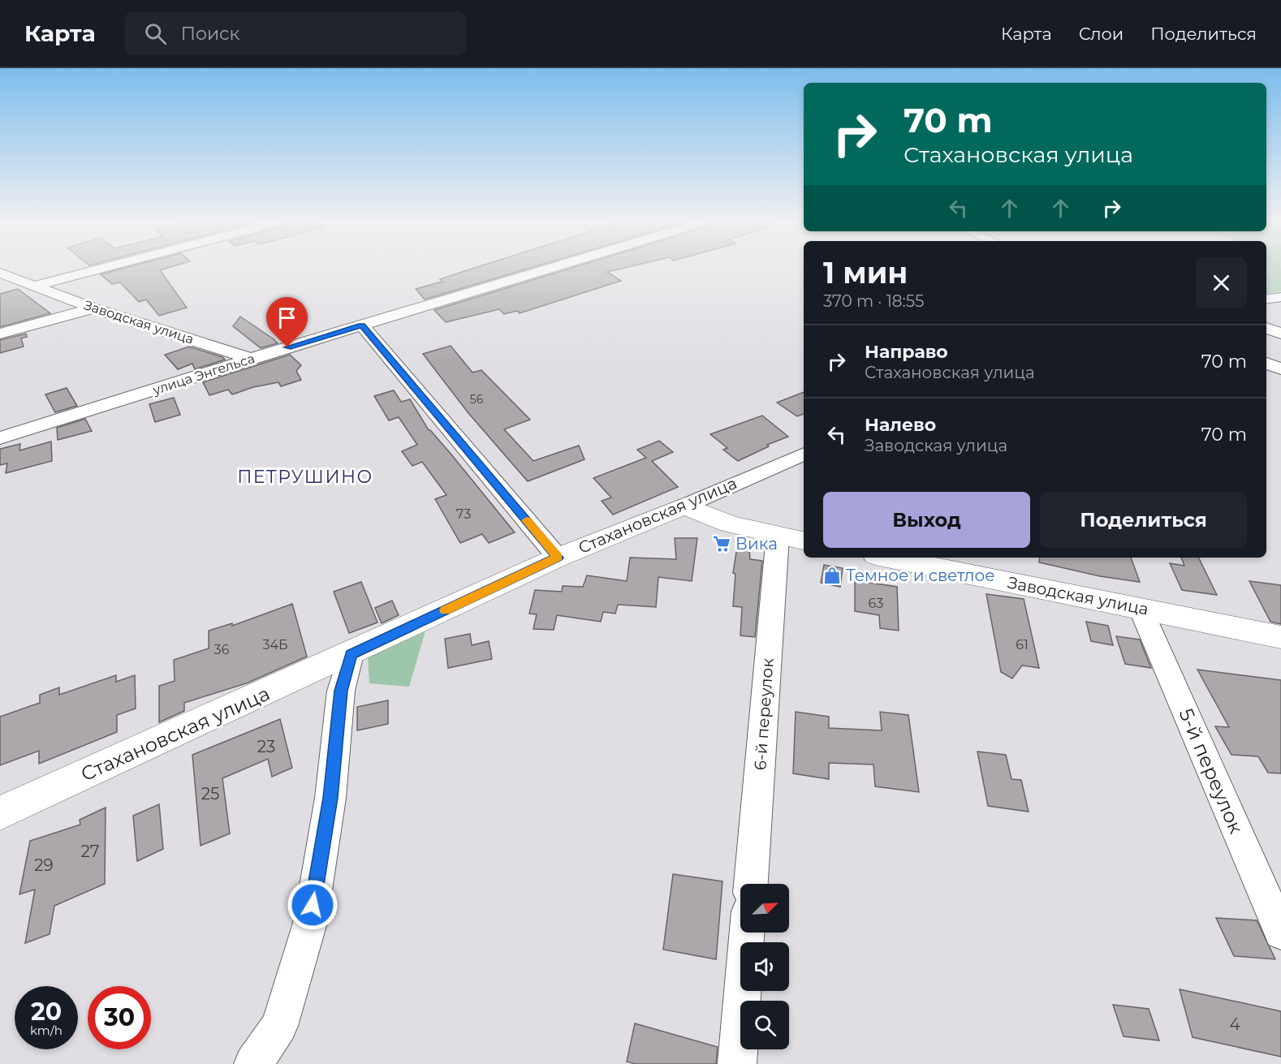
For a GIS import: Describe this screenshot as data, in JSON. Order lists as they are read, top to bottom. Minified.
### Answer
{"streets":{"street":["Заводская улица","улица Энгельса","Стахановская улица","6-й переулок","5-й переулок"]},"crossings":[["Заводская улица","улица Энгельса"],["Заводская улица","5-й переулок"]],"districts":["ПЕТРУШИНО"],"places":{"supermarket":["Вика"],"shop":["Темное и светлое"]},"house_numbers":["56","73","63","34Б","61","36","23","25","27","29","4"],"north":"top right","page":{"header":"Карта","search":"Поиск","nav":["Карта","Слои","Поделиться"],"turn":["70 m","Стахановская улица"],"heading":["1 мин","370 m · 18:55"],"list":[{"name":"Направо","note":"Стахановская улица","value":"70 m"},{"name":"Налево","note":"Заводская улица","value":"70 m"}],"buttons":["Выход","Поделиться"],"speed":"20 km/h","limit":"30"}}
